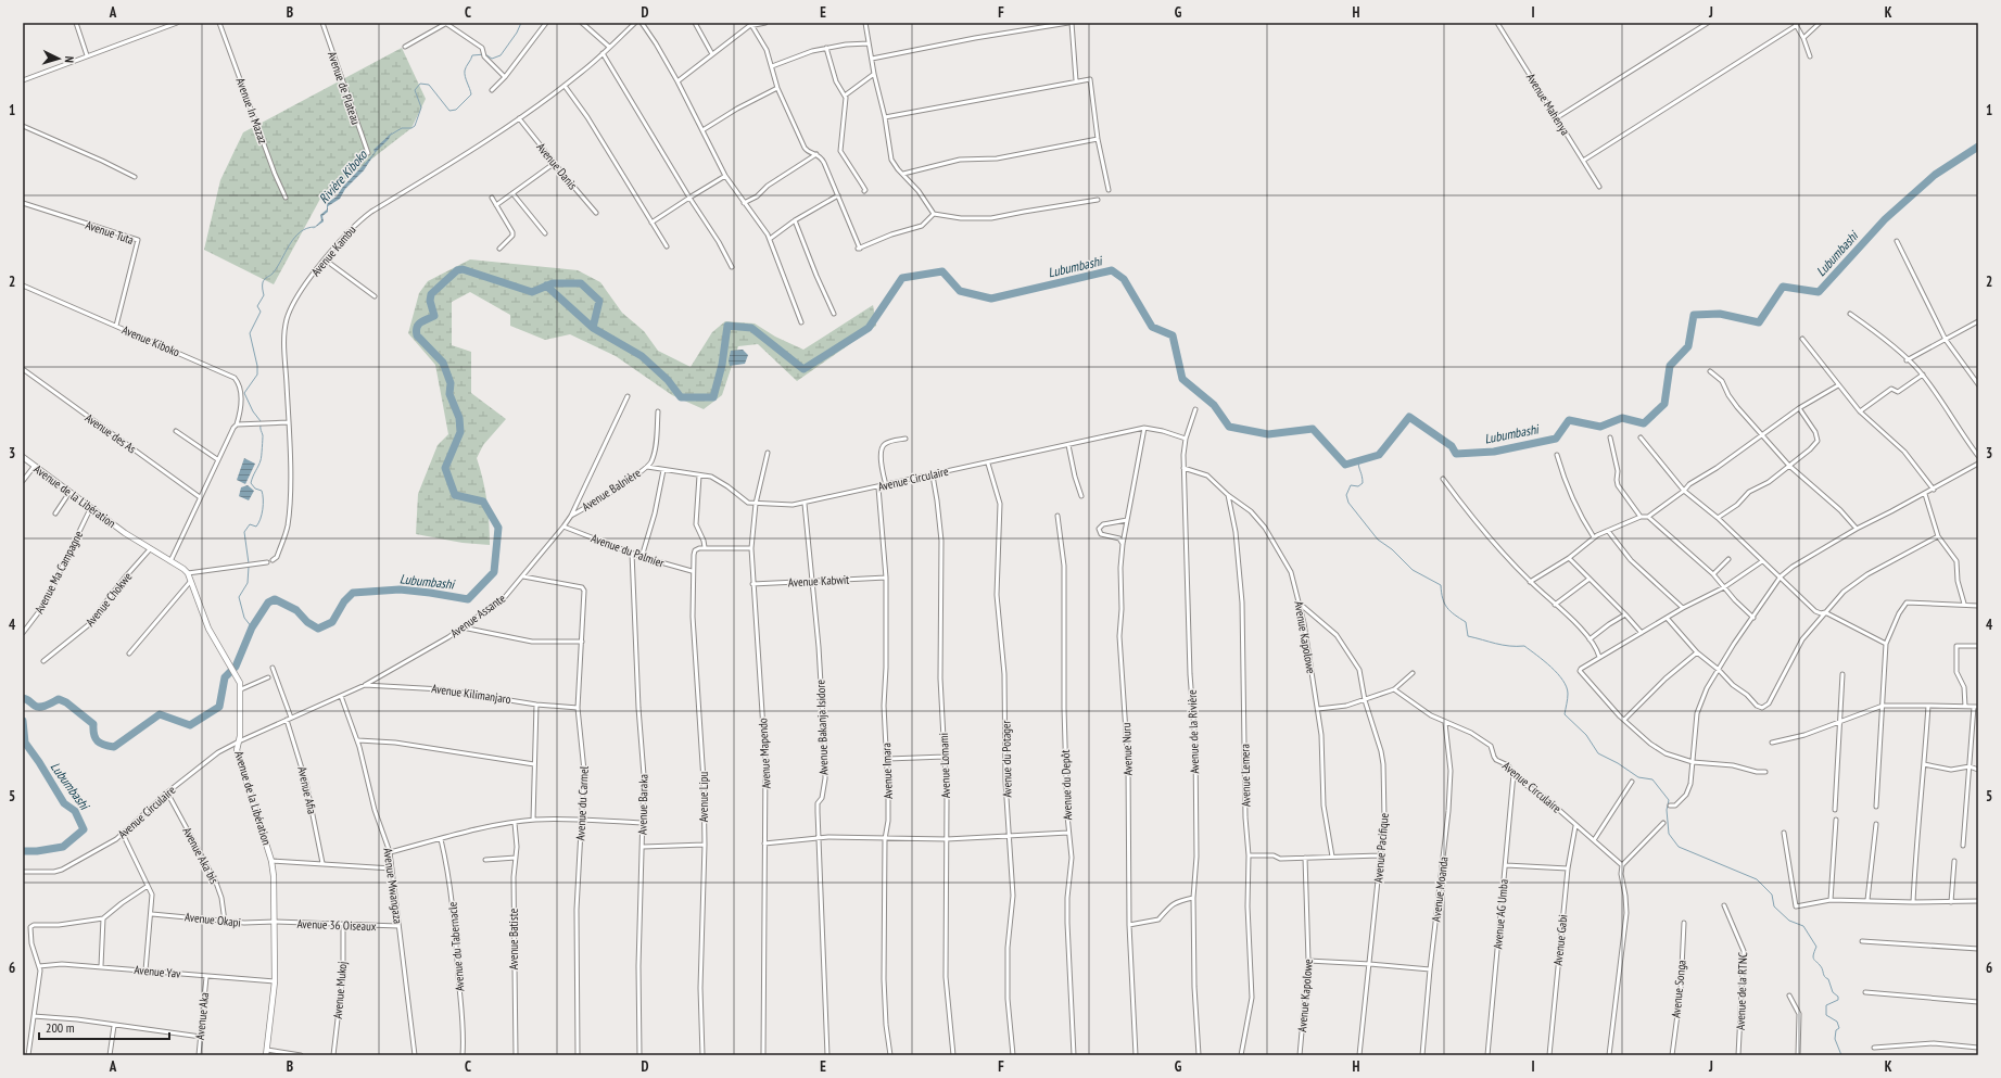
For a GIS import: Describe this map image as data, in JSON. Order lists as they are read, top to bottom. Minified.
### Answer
{"streets":{"street":["Avenue de Plateau","Avenue Mahenya","Avenue In Mazaz","Avenue Danis","Avenue Tuta","Avenue Kambu","Avenue Kiboko","Avenue des As","Avenue Circulaire","Avenue Balnière","Avenue de la Libération","Avenue du Palmier","Avenue Ma Campagne","Avenue Kabwit","Avenue Chokwe","Avenue Assante","Avenue Kapolowe","Avenue Kilimanjaro","Avenue Bakanja Isidore","Avenue de la Rivière","Avenue Nuru","Avenue Mapendo","Avenue du Potager","Avenue Lomami","Avenue Imara","Avenue Lemera","Avenue du Depôt","Avenue Afia","Avenue Lipu","Avenue du Carmel","Avenue Baraka","Avenue Pacifique","Avenue Aka bis","Avenue Mwangaza","Avenue Moanda","Avenue AG Umba","Avenue Okapi","Avenue 36 Oiseaux","Avenue Batiste","Avenue Gabi","Avenue du Tabernacle","Avenue Yav","Avenue Songa","Avenue Mukoj","Avenue de la RTNC","Avenue Aka"]},"crossings":[["Avenue Danis","Avenue Kambu"],["Avenue Tuta","Avenue Kiboko"],["Avenue Circulaire","Avenue Balnière"],["Avenue Circulaire","Avenue de la Libération"],["Avenue Circulaire","Avenue Assante"],["Avenue Circulaire","Avenue Bakanja Isidore"],["Avenue Circulaire","Avenue de la Rivière"],["Avenue Circulaire","Avenue Mapendo"],["Avenue Circulaire","Avenue du Potager"],["Avenue Circulaire","Avenue Lomami"],["Avenue Circulaire","Avenue Imara"],["Avenue Circulaire","Avenue Aka bis"],["Avenue Circulaire","Avenue Moanda"],["Avenue Circulaire","Avenue AG Umba"],["Avenue Circulaire","Avenue Gabi"],["Avenue Balnière","Avenue Assante"],["Avenue de la Libération","Avenue Ma Campagne"],["Avenue de la Libération","Avenue Chokwe"],["Avenue de la Libération","Avenue Assante"],["Avenue de la Libération","Avenue Okapi"],["Avenue de la Libération","Avenue 36 Oiseaux"],["Avenue de la Libération","Avenue Yav"],["Avenue du Palmier","Avenue Assante"],["Avenue du Palmier","Avenue Lipu"],["Avenue du Palmier","Avenue Baraka"],["Avenue Kabwit","Avenue Bakanja Isidore"],["Avenue Kabwit","Avenue Mapendo"],["Avenue Kabwit","Avenue Imara"],["Avenue Assante","Avenue Kilimanjaro"],["Avenue Assante","Avenue Afia"],["Avenue Assante","Avenue du Carmel"],["Avenue Assante","Avenue Mwangaza"],["Avenue Kapolowe","Avenue de la Rivière"],["Avenue Kapolowe","Avenue Lemera"],["Avenue Kapolowe","Avenue Pacifique"],["Avenue Kilimanjaro","Avenue du Carmel"],["Avenue Aka bis","Avenue Okapi"],["Avenue Mwangaza","Avenue 36 Oiseaux"],["Avenue Okapi","Avenue 36 Oiseaux"],["Avenue 36 Oiseaux","Avenue Mukoj"],["Avenue Yav","Avenue Aka"]],"water":["Rivière Kiboko","Lubumbashi"],"scale_bar":"200 m","north":"right","grid":{"columns":["A","B","C","D","E","F","G","H","I","J","K"],"rows":["1","2","3","4","5","6"]}}
